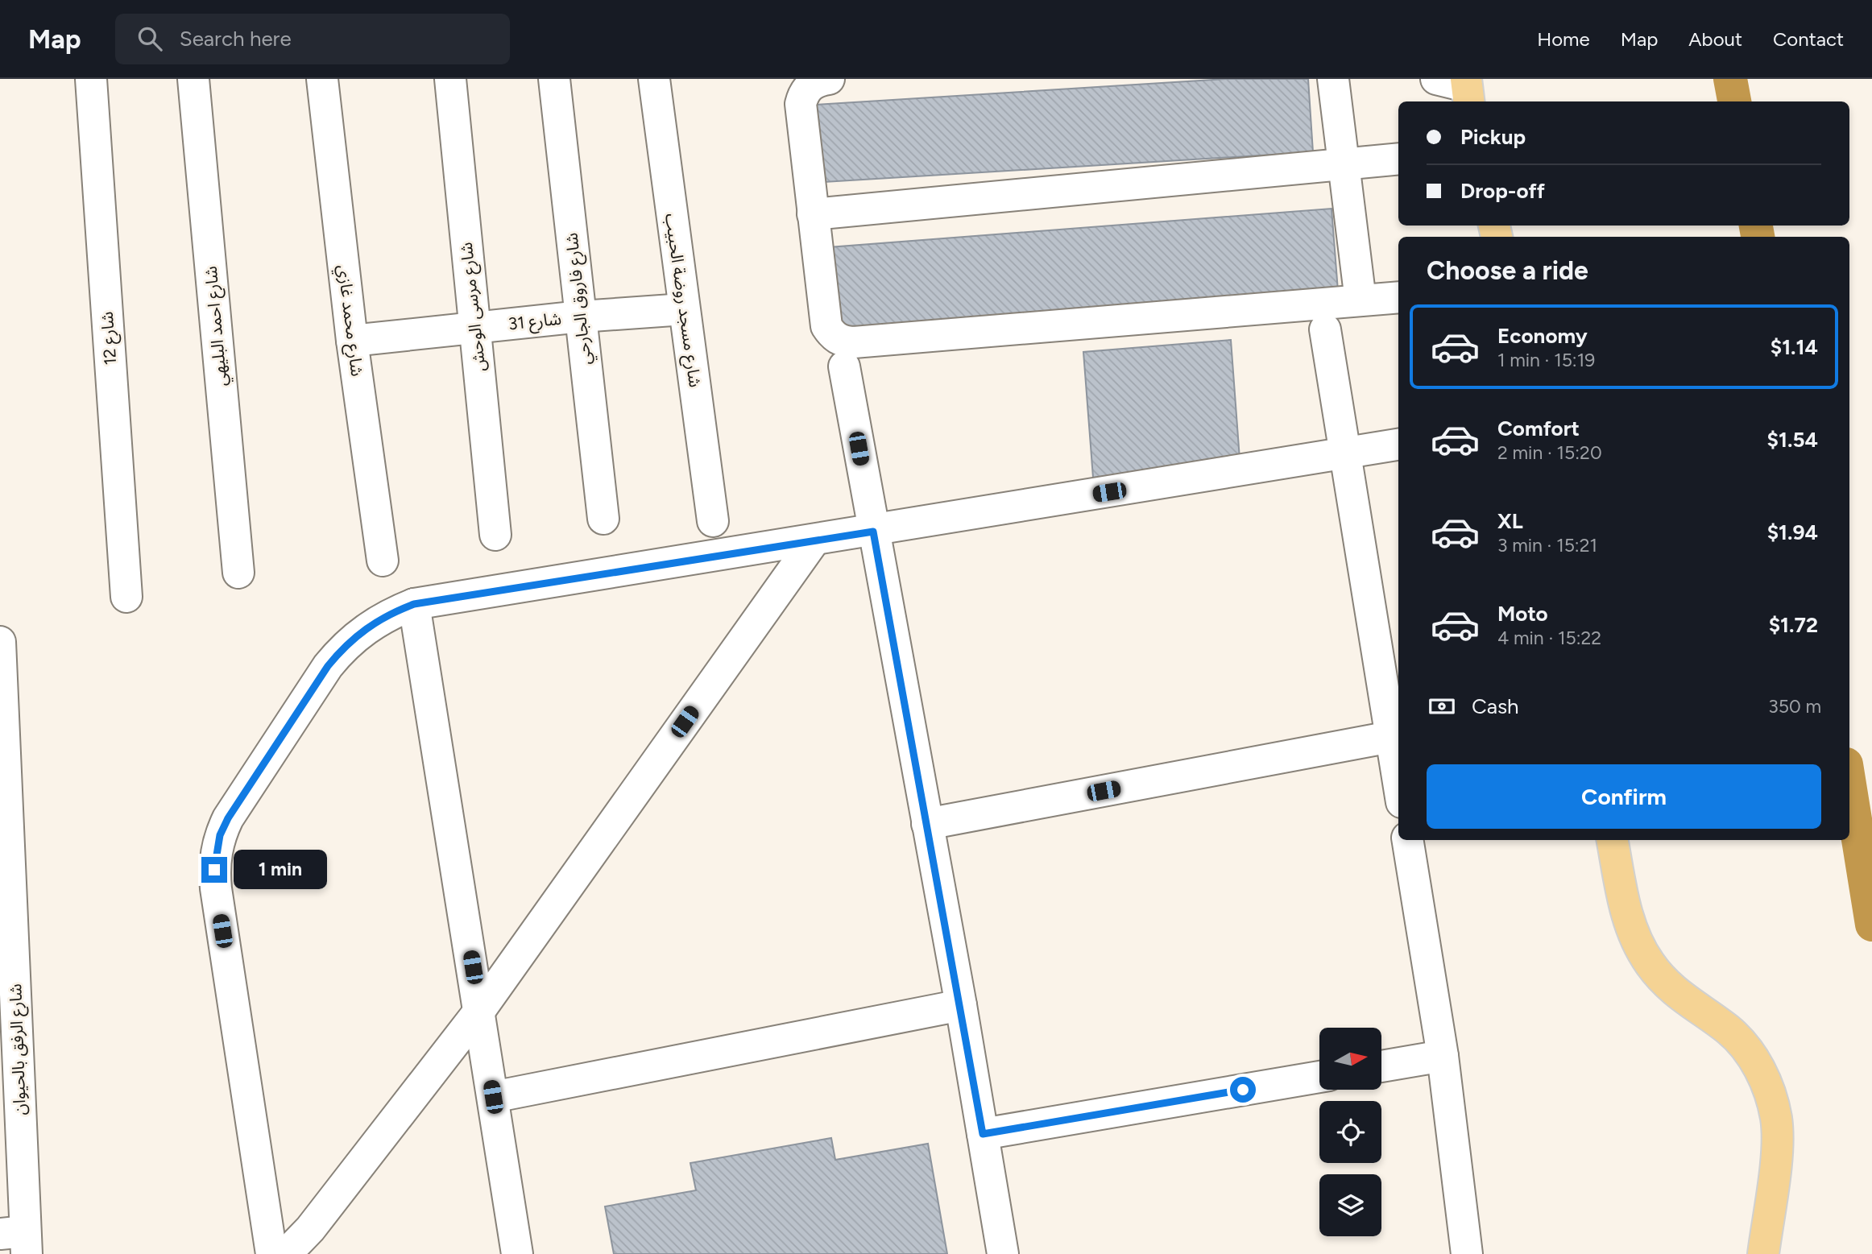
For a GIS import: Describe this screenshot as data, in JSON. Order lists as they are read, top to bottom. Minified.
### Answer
{"streets":{"street":["شارع فاروق الجارحي","شارع مسجد روضة الحبيب","شارع مرسى الوحش","شارع محمد غازي","شارع 31","شارع احمد البليهي","شارع 12","شارع الرفق بالحيوان"]},"crossings":[["شارع فاروق الجارحي","شارع 31"],["شارع مسجد روضة الحبيب","شارع 31"],["شارع مرسى الوحش","شارع 31"],["شارع محمد غازي","شارع 31"]],"north":"right","page":{"header":"Map","search":"Search here","nav":["Home","Map","About","Contact"],"banner":["Pickup","Drop-off"],"heading":"Choose a ride","list":[{"name":"Economy","note":"1 min · 15:19","value":"$1.14"},{"name":"Comfort","note":"2 min · 15:20","value":"$1.54"},{"name":"XL","note":"3 min · 15:21","value":"$1.94"},{"name":"Moto","note":"4 min · 15:22","value":"$1.72"}],"pay":["Cash","350 m"],"buttons":"Confirm","bubble":"1 min"}}
